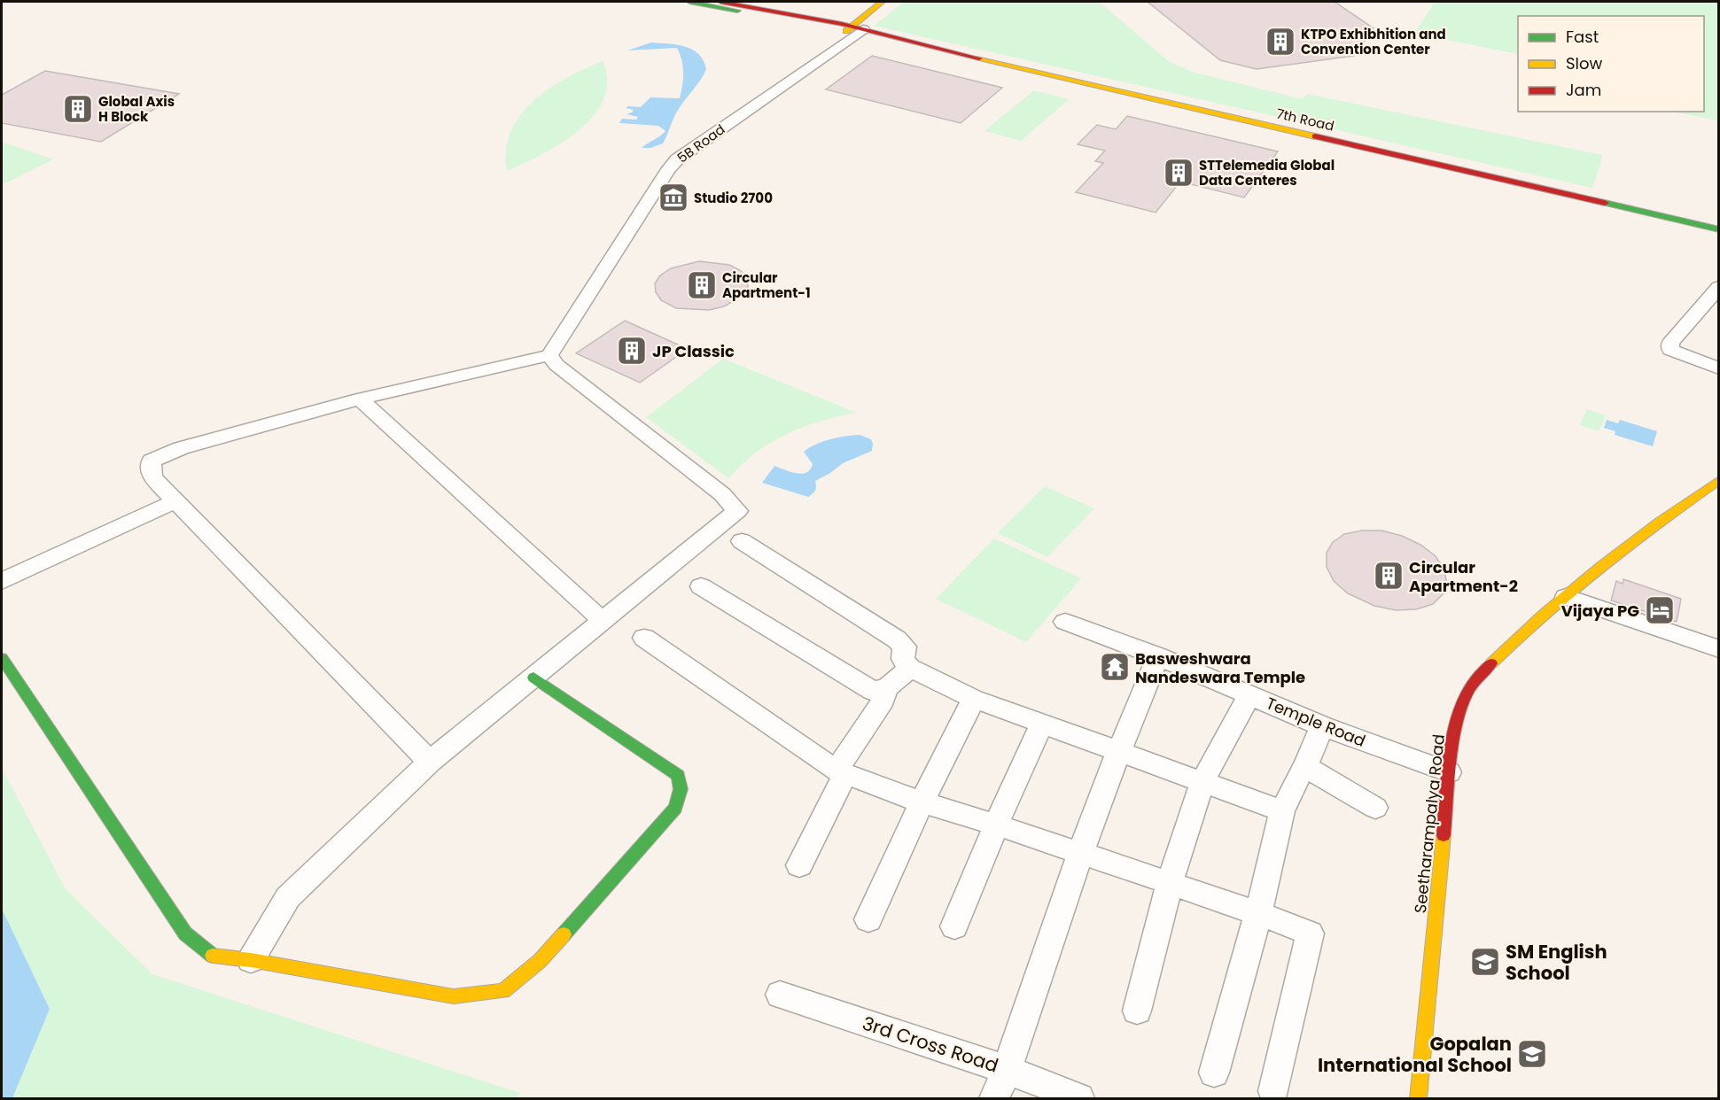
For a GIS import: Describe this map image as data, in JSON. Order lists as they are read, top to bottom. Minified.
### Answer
{"streets":{"street":["7th Road","5B Road","Temple Road","Seetharampalya Road","3rd Cross Road"]},"crossings":[["7th Road","5B Road"],["Temple Road","Seetharampalya Road"]],"places":{"building":["KTPO Exhibhition and Convention Center","Global Axis H Block","STTelemedia Global Data Centeres","Circular Apartment-1","JP Classic","Circular Apartment-2"],"museum":["Studio 2700"],"hotel":["Vijaya PG"],"temple":["Basweshwara Nandeswara Temple"],"school or university":["SM English School","Gopalan International School"]},"legend":["Fast","Slow","Jam"]}
